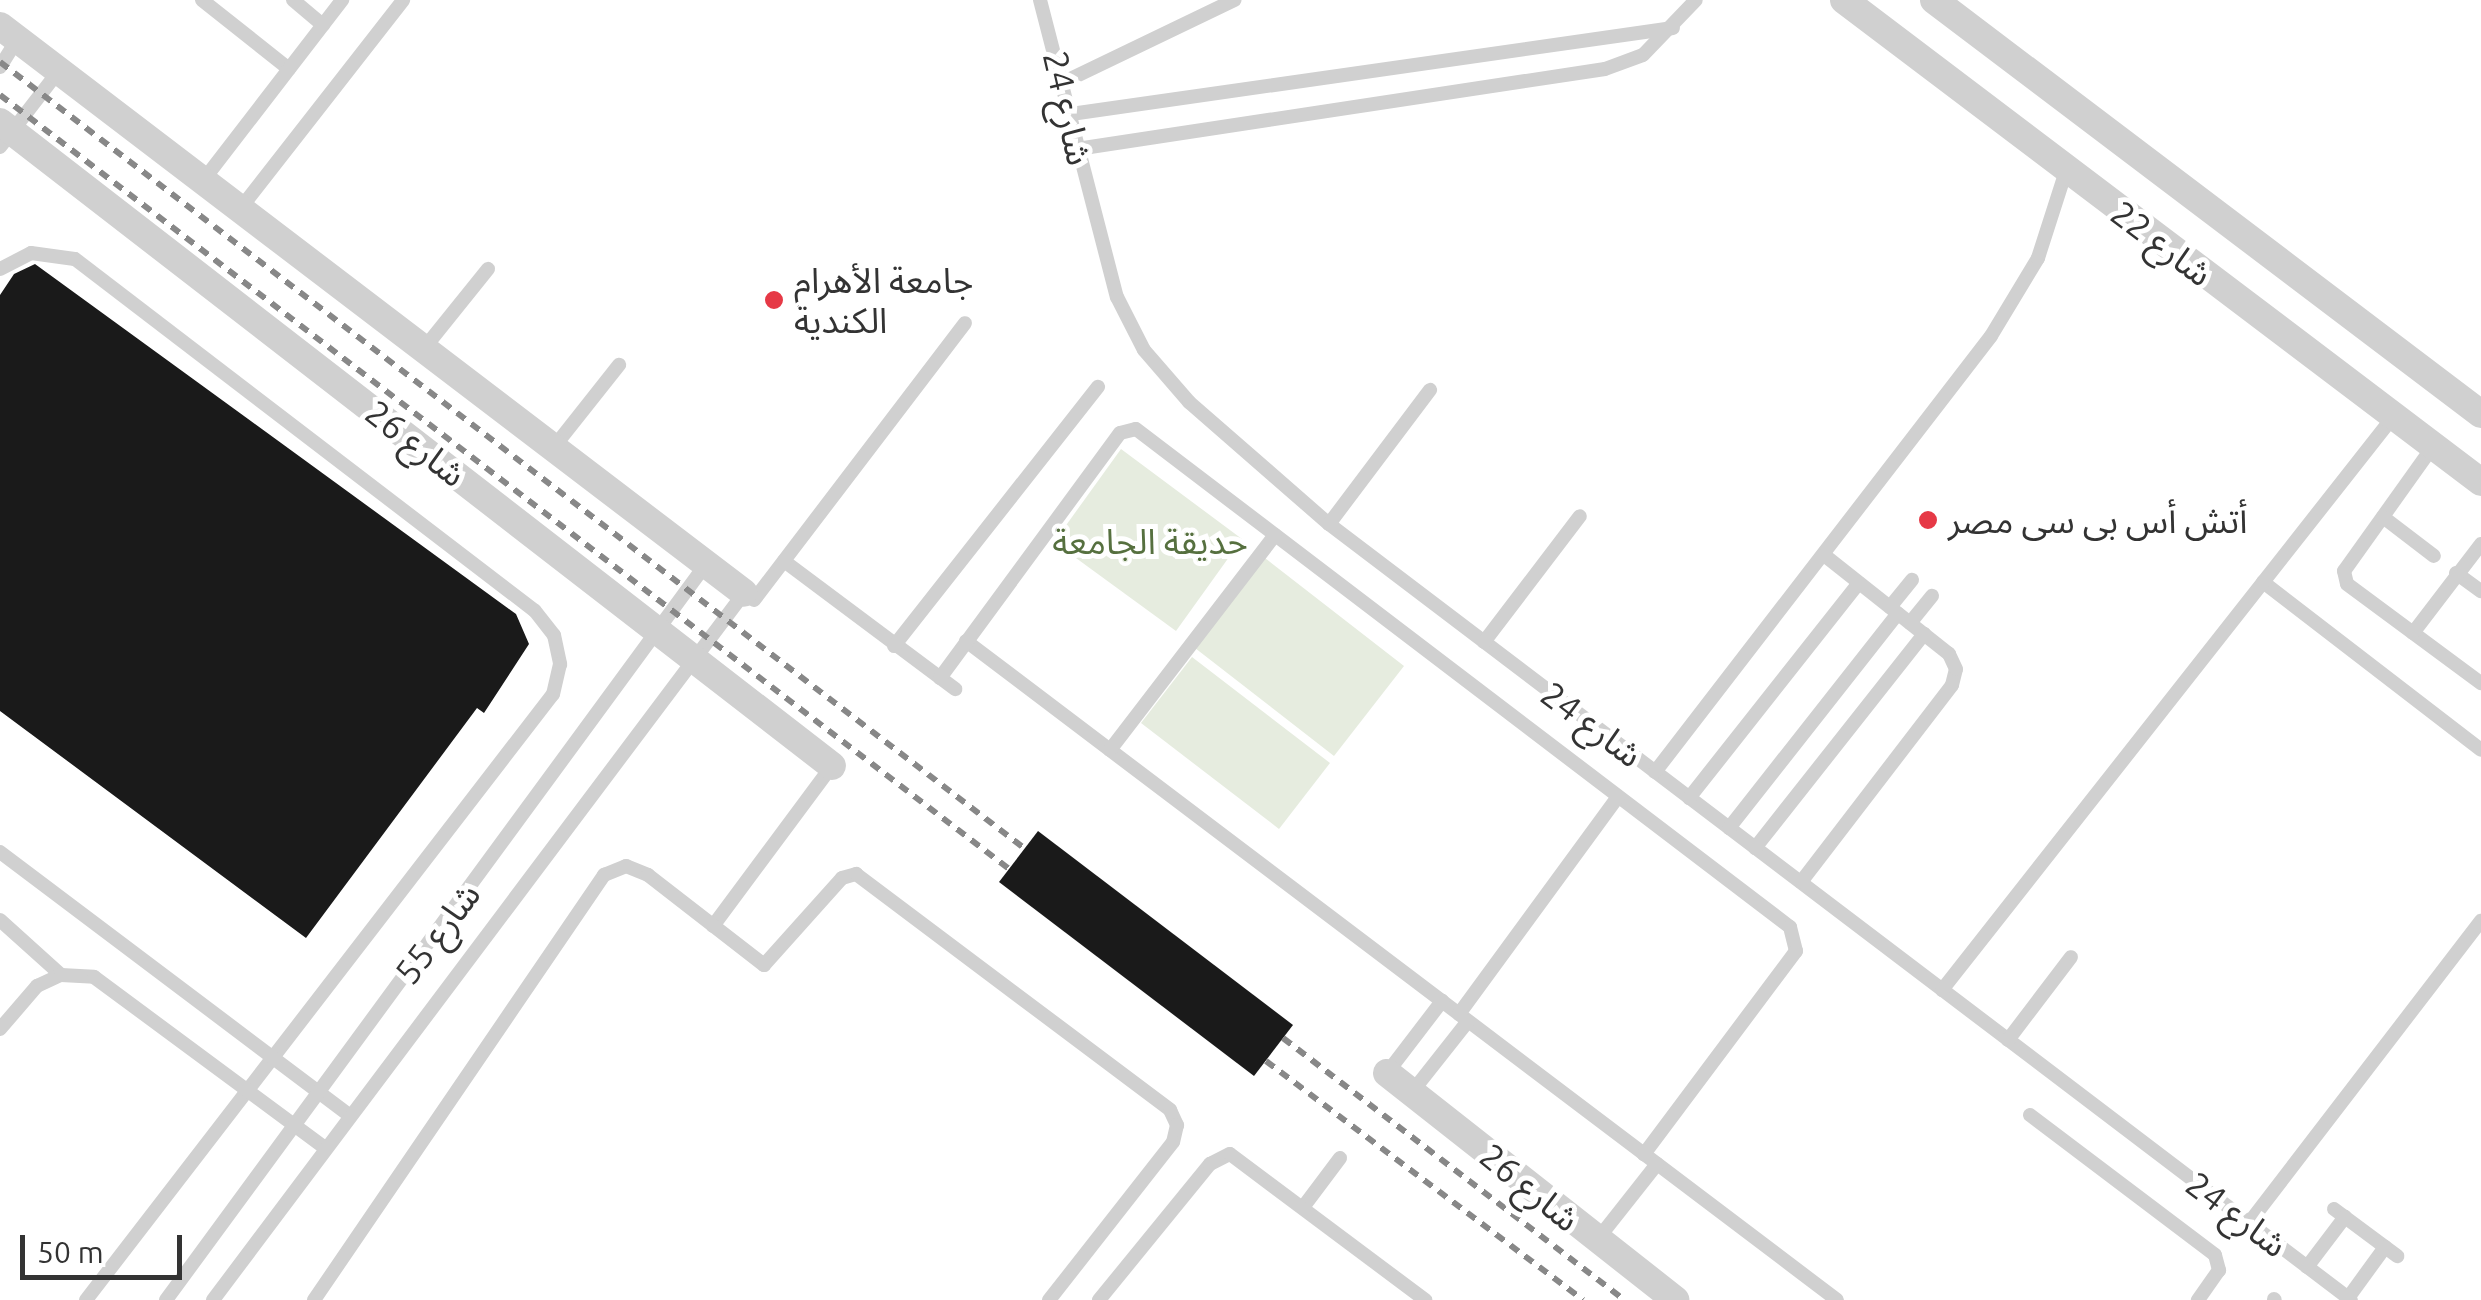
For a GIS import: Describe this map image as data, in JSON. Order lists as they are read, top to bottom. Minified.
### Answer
{"streets":{"street":["شارع 22","شارع 26"],"lane":["شارع 24","شارع 55"]},"crossings":[["شارع 26","شارع 55"]],"parks":["حديقة الجامعة"],"places":["جامعة الأهرام الكندية","أتش أس بى سى مصر"],"scale_bar":"50 m"}
